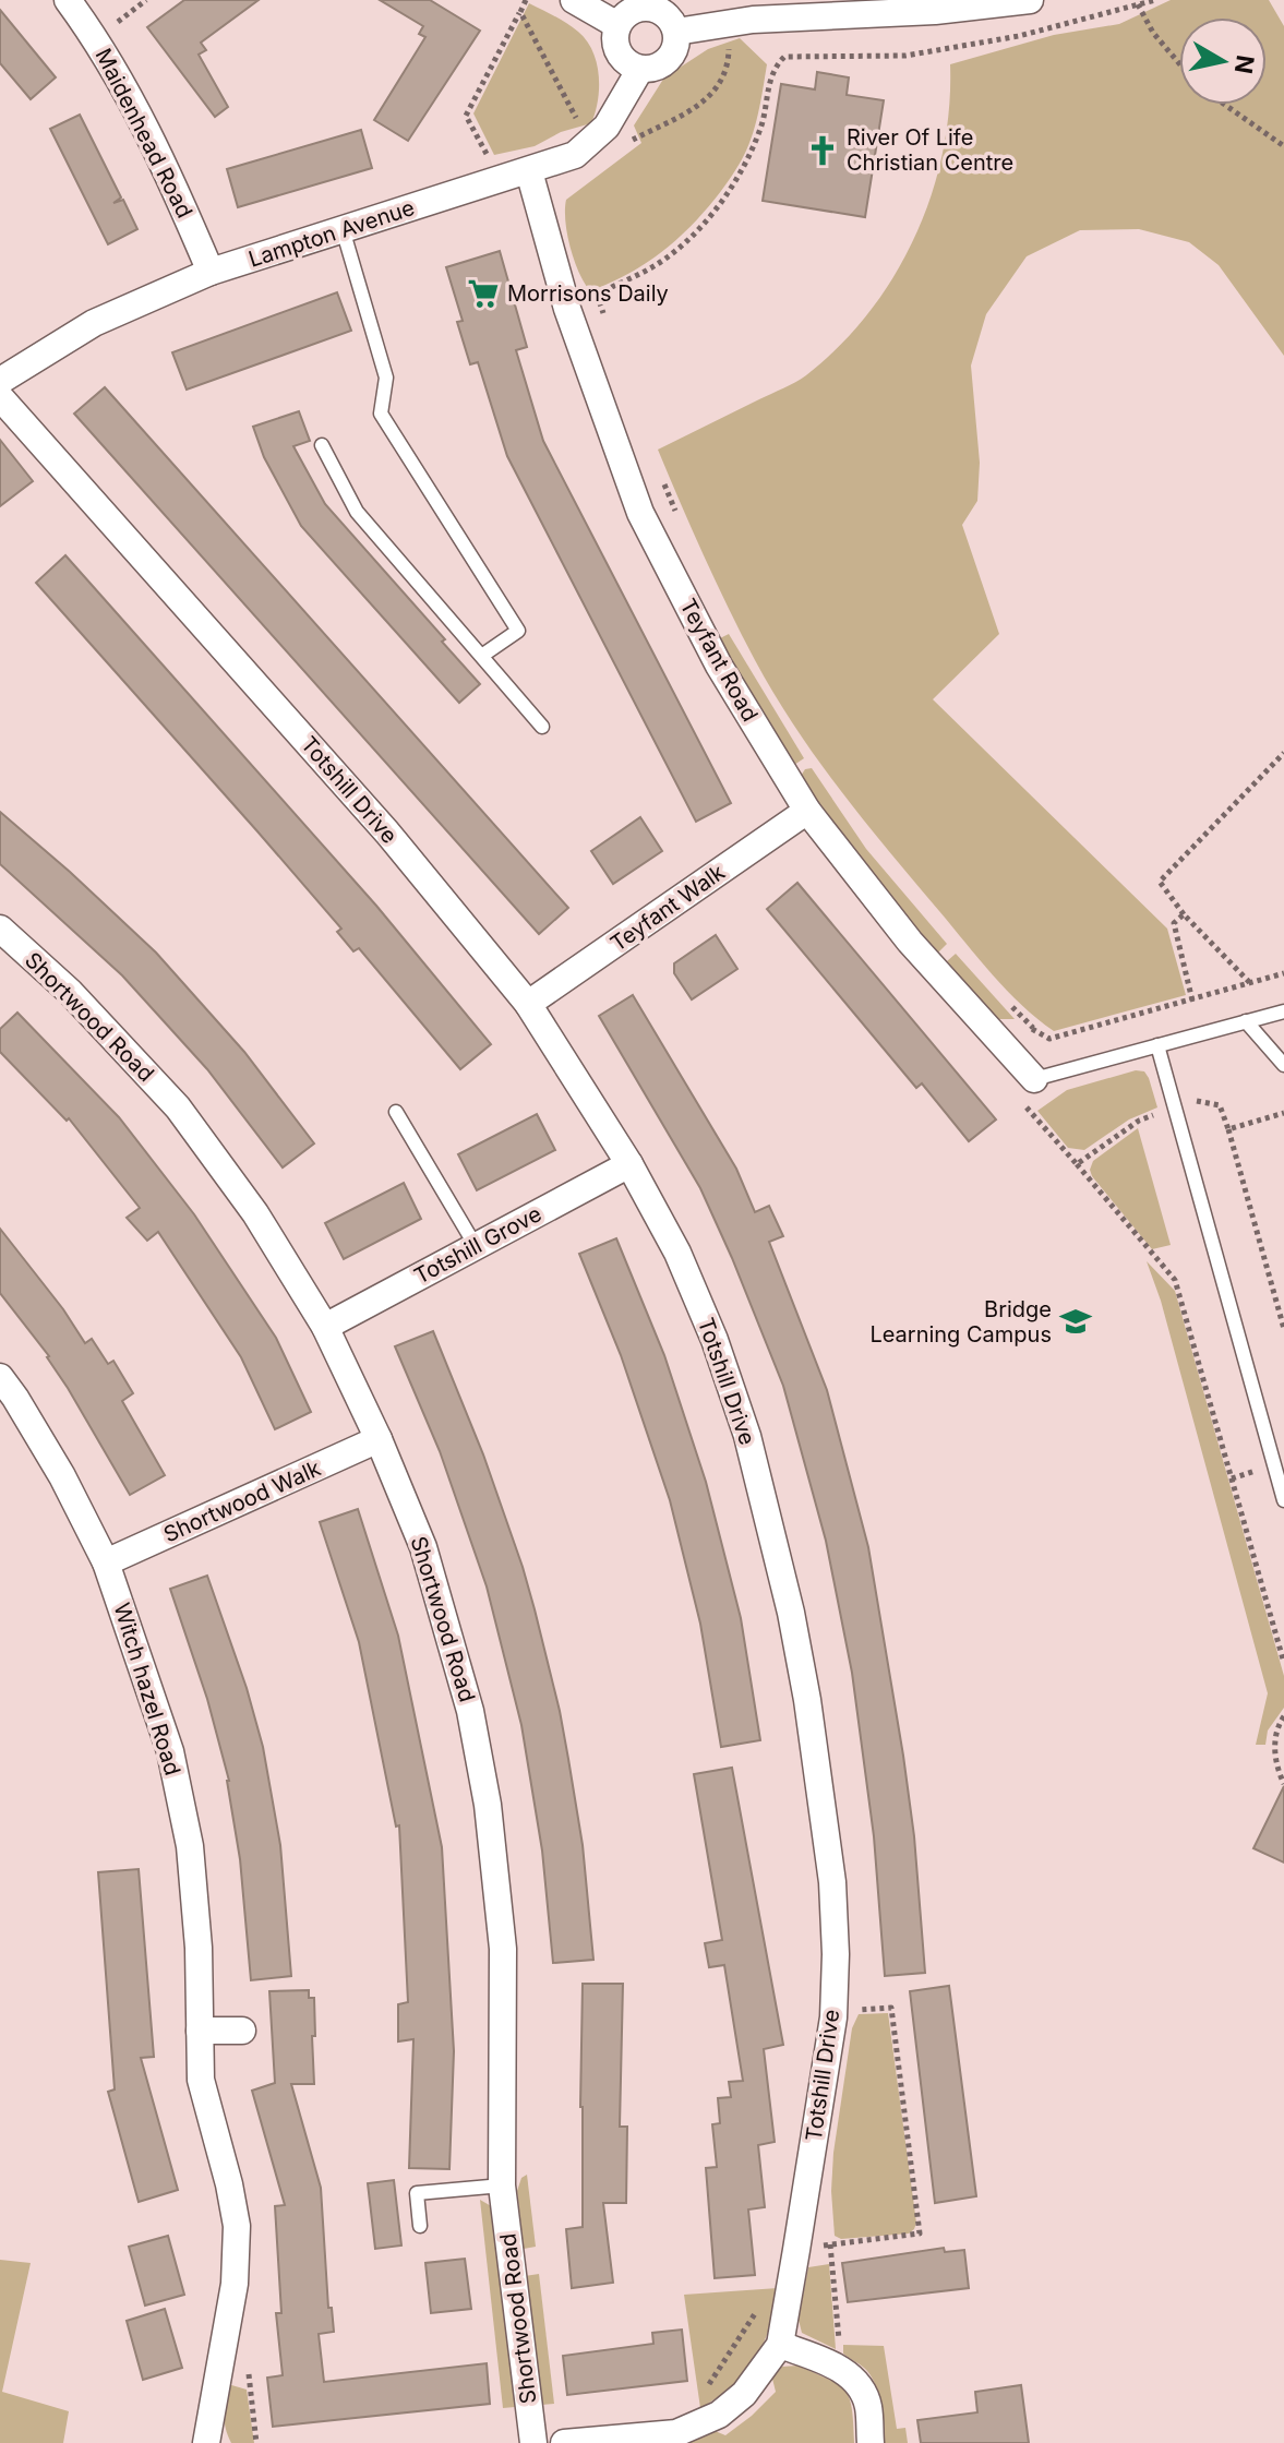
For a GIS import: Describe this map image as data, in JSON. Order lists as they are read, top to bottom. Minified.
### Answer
{"streets":{"street":["Maidenhead Road","Lampton Avenue","Teyfant Road","Totshill Drive","Teyfant Walk","Shortwood Road","Totshill Grove","Shortwood Walk","Witch hazel Road"]},"crossings":[["Maidenhead Road","Lampton Avenue"],["Lampton Avenue","Teyfant Road"],["Teyfant Road","Teyfant Walk"],["Totshill Drive","Teyfant Walk"],["Totshill Drive","Totshill Grove"],["Shortwood Road","Totshill Grove"],["Shortwood Road","Shortwood Walk"],["Shortwood Walk","Witch hazel Road"]],"places":{"church":["River Of Life Christian Centre"],"supermarket":["Morrisons Daily"],"school or university":["Bridge Learning Campus"]},"north":"right"}
